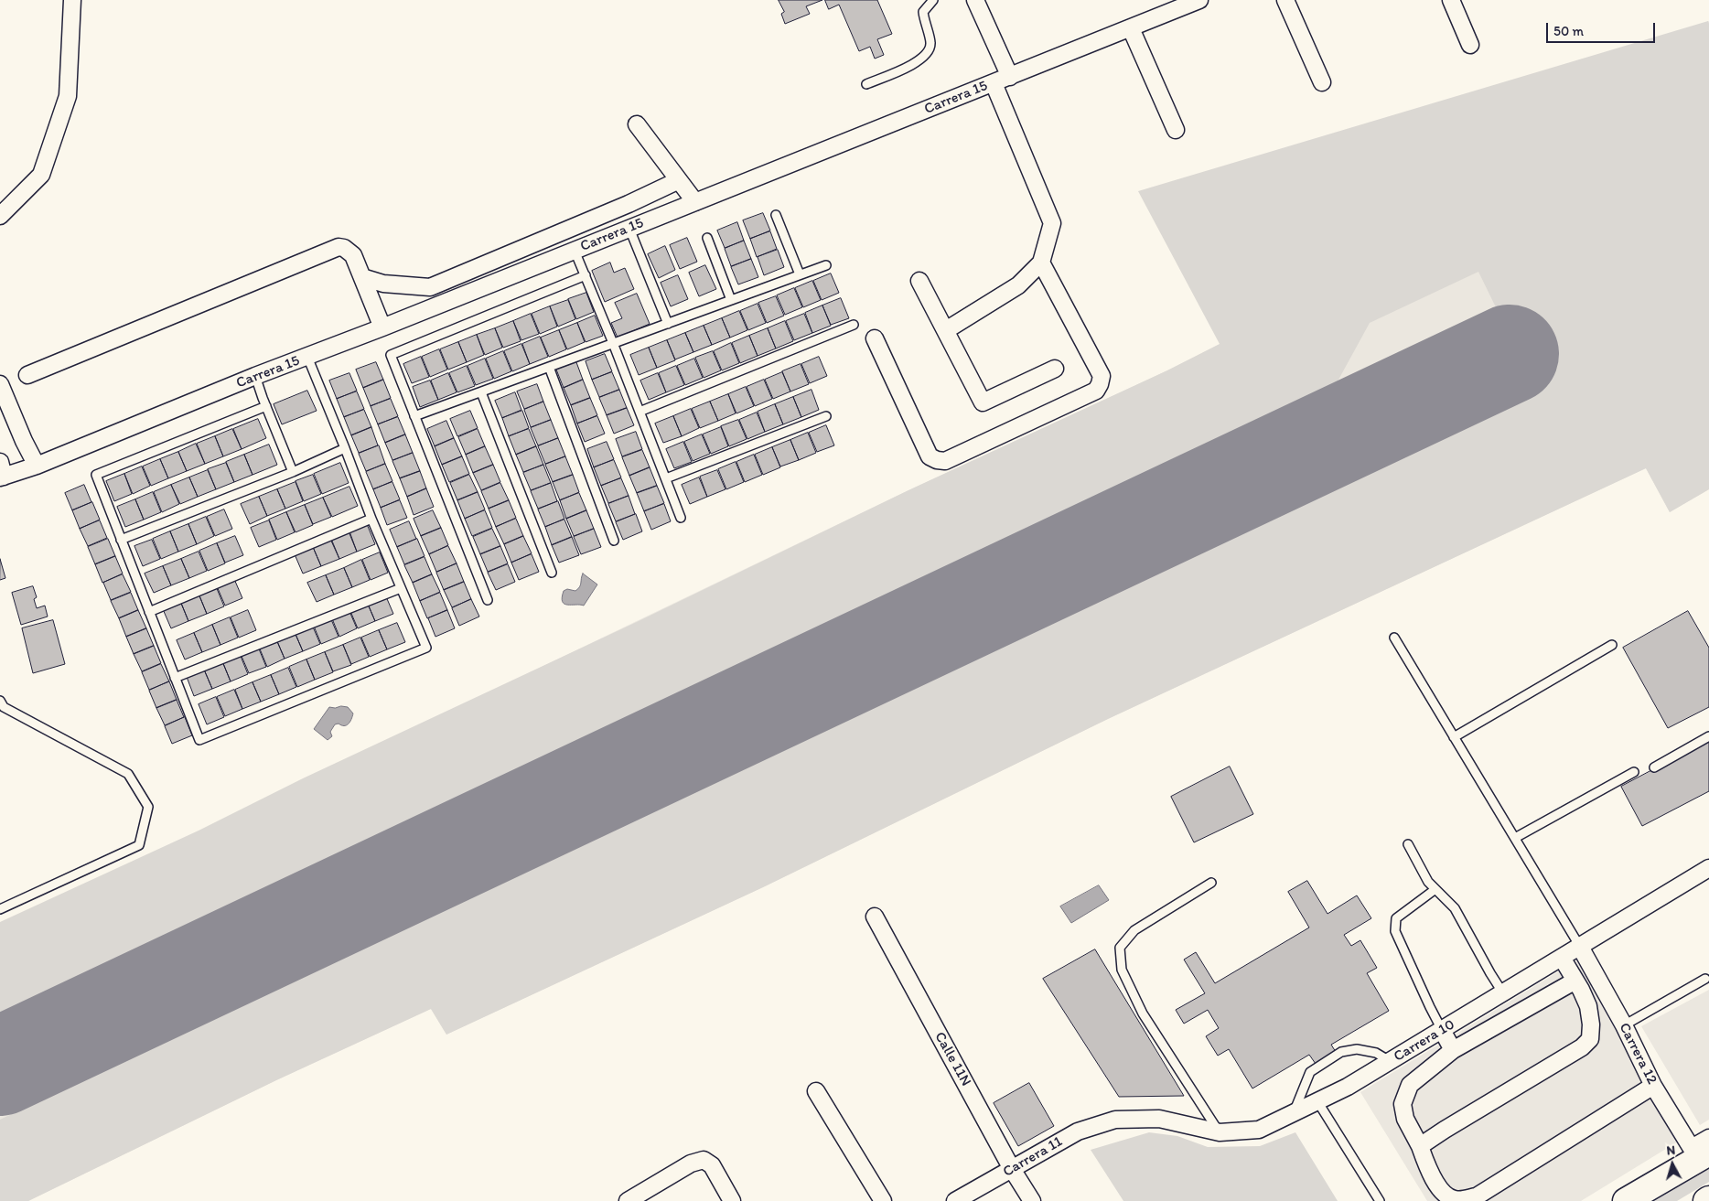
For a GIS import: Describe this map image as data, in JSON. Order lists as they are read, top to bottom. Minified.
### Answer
{"streets":{"street":["Carrera 15","Carrera 10","Carrera 12","Calle 11N","Carrera 11"]},"crossings":[["Carrera 10","Carrera 12"],["Carrera 10","Carrera 11"],["Calle 11N","Carrera 11"]],"scale_bar":"50 m","north":"top"}
